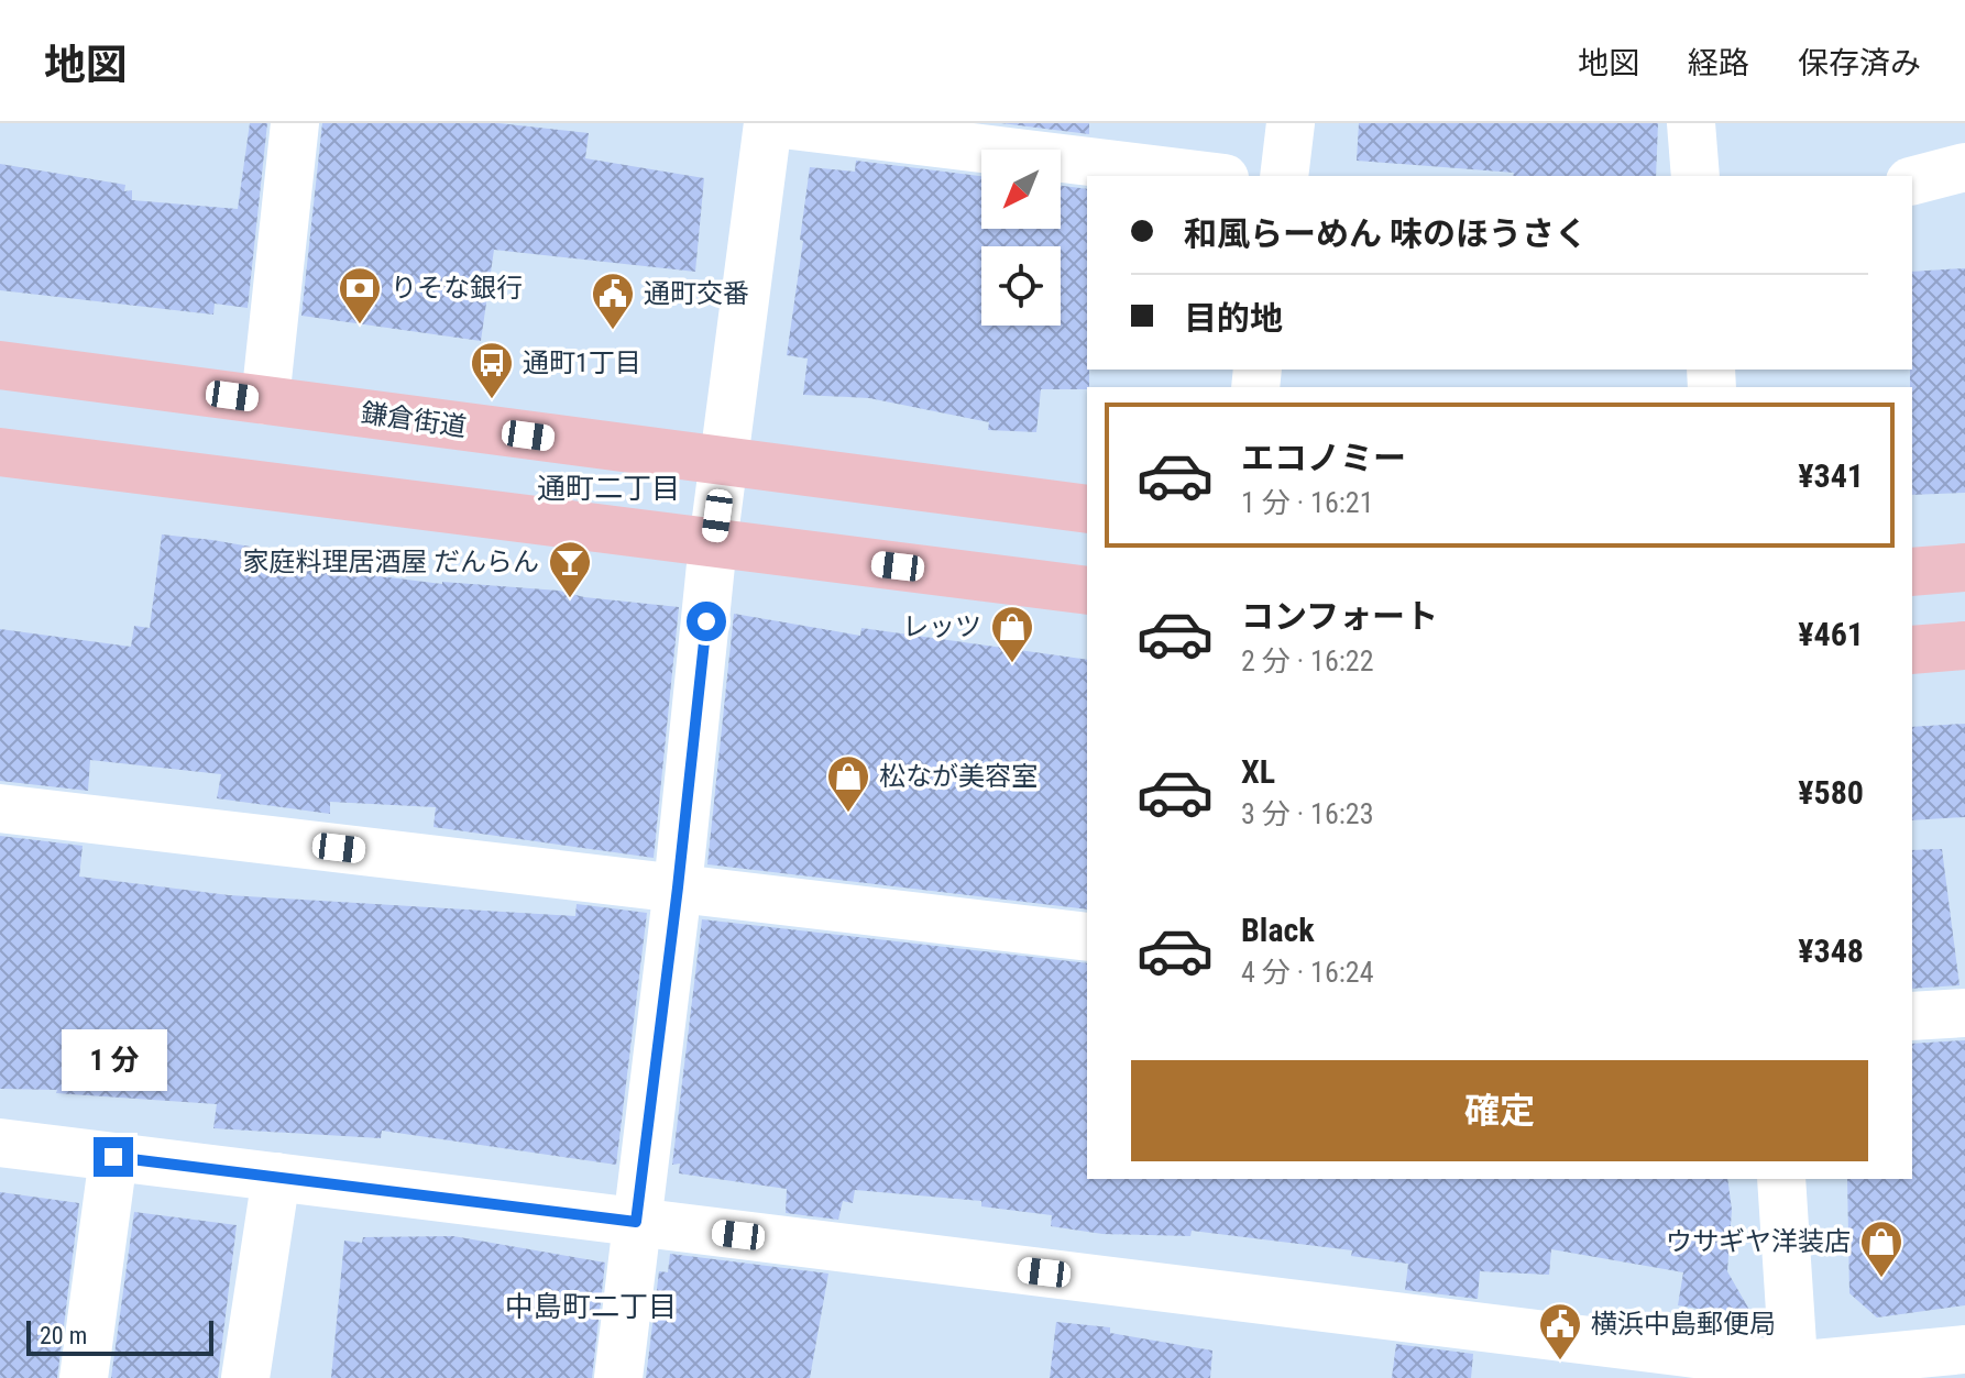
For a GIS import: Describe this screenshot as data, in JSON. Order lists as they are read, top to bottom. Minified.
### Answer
{"streets":{"main road":["鎌倉街道"]},"districts":["通町二丁目","中島町二丁目"],"places":{"bank":["りそな銀行"],"public building":["通町交番","横浜中島郵便局"],"bus stop":["通町1丁目"],"bar":["家庭料理居酒屋 だんらん"],"shop":["レッツ","松なが美容室","ウサギヤ洋装店"]},"scale_bar":"20 m","north":"bottom left","page":{"header":"地図","nav":["地図","経路","保存済み"],"banner":["和風らーめん 味のほうさく","目的地"],"list":[{"name":"エコノミー","note":"1 分 · 16:21","value":"¥341"},{"name":"コンフォート","note":"2 分 · 16:22","value":"¥461"},{"name":"XL","note":"3 分 · 16:23","value":"¥580"},{"name":"Black","note":"4 分 · 16:24","value":"¥348"}],"bubble":"1 分","buttons":"確定","scale":"20 m"}}
